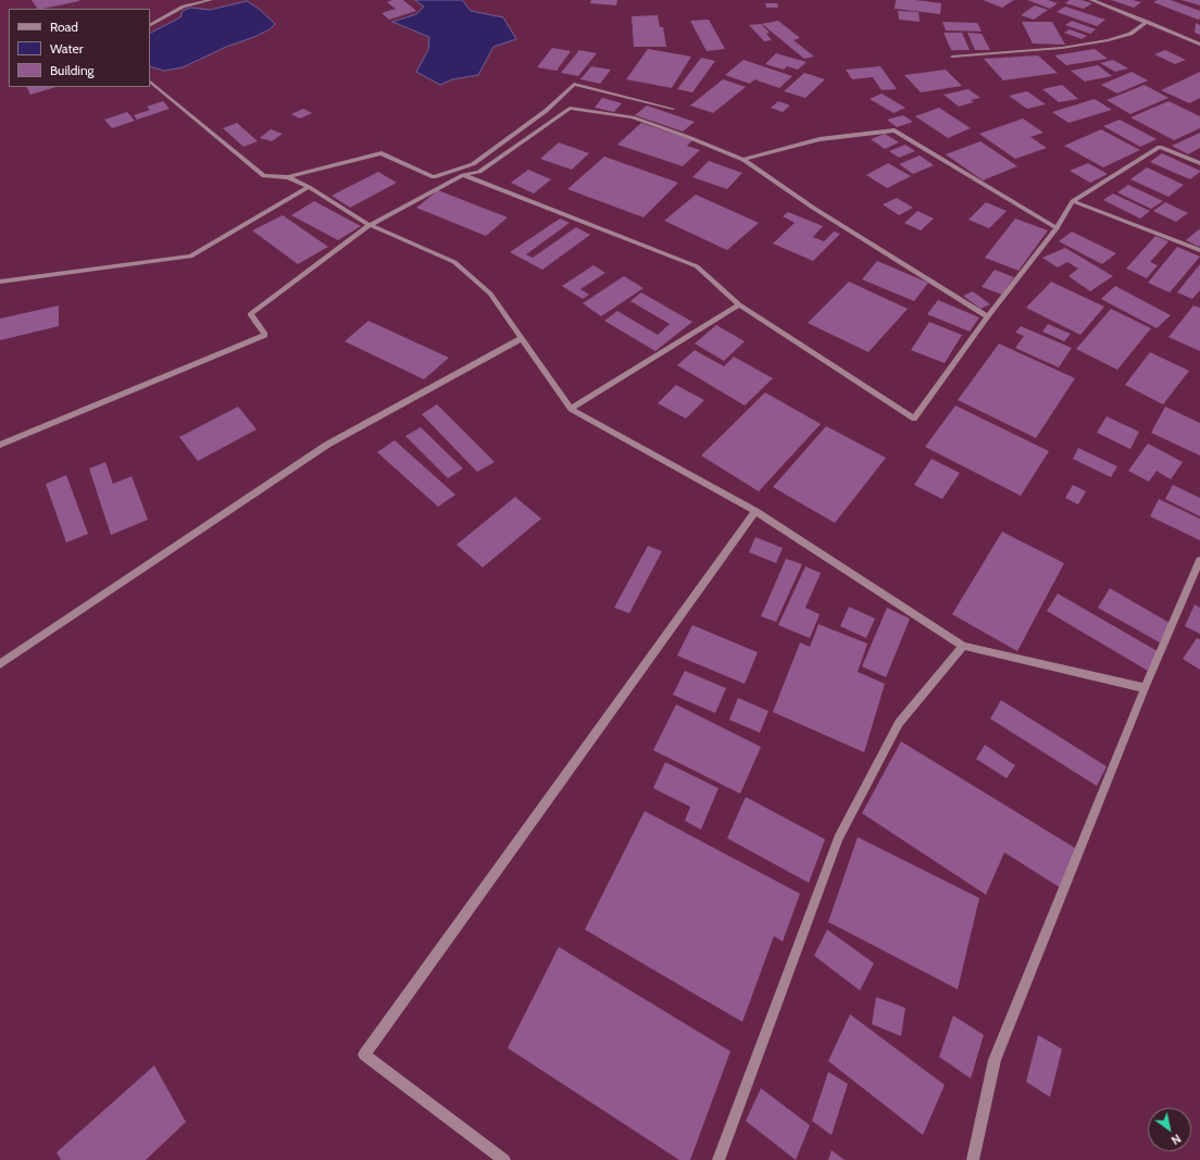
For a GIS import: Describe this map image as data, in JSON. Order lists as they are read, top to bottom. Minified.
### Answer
{"legend":["Road","Water","Building"],"north":"bottom right"}
